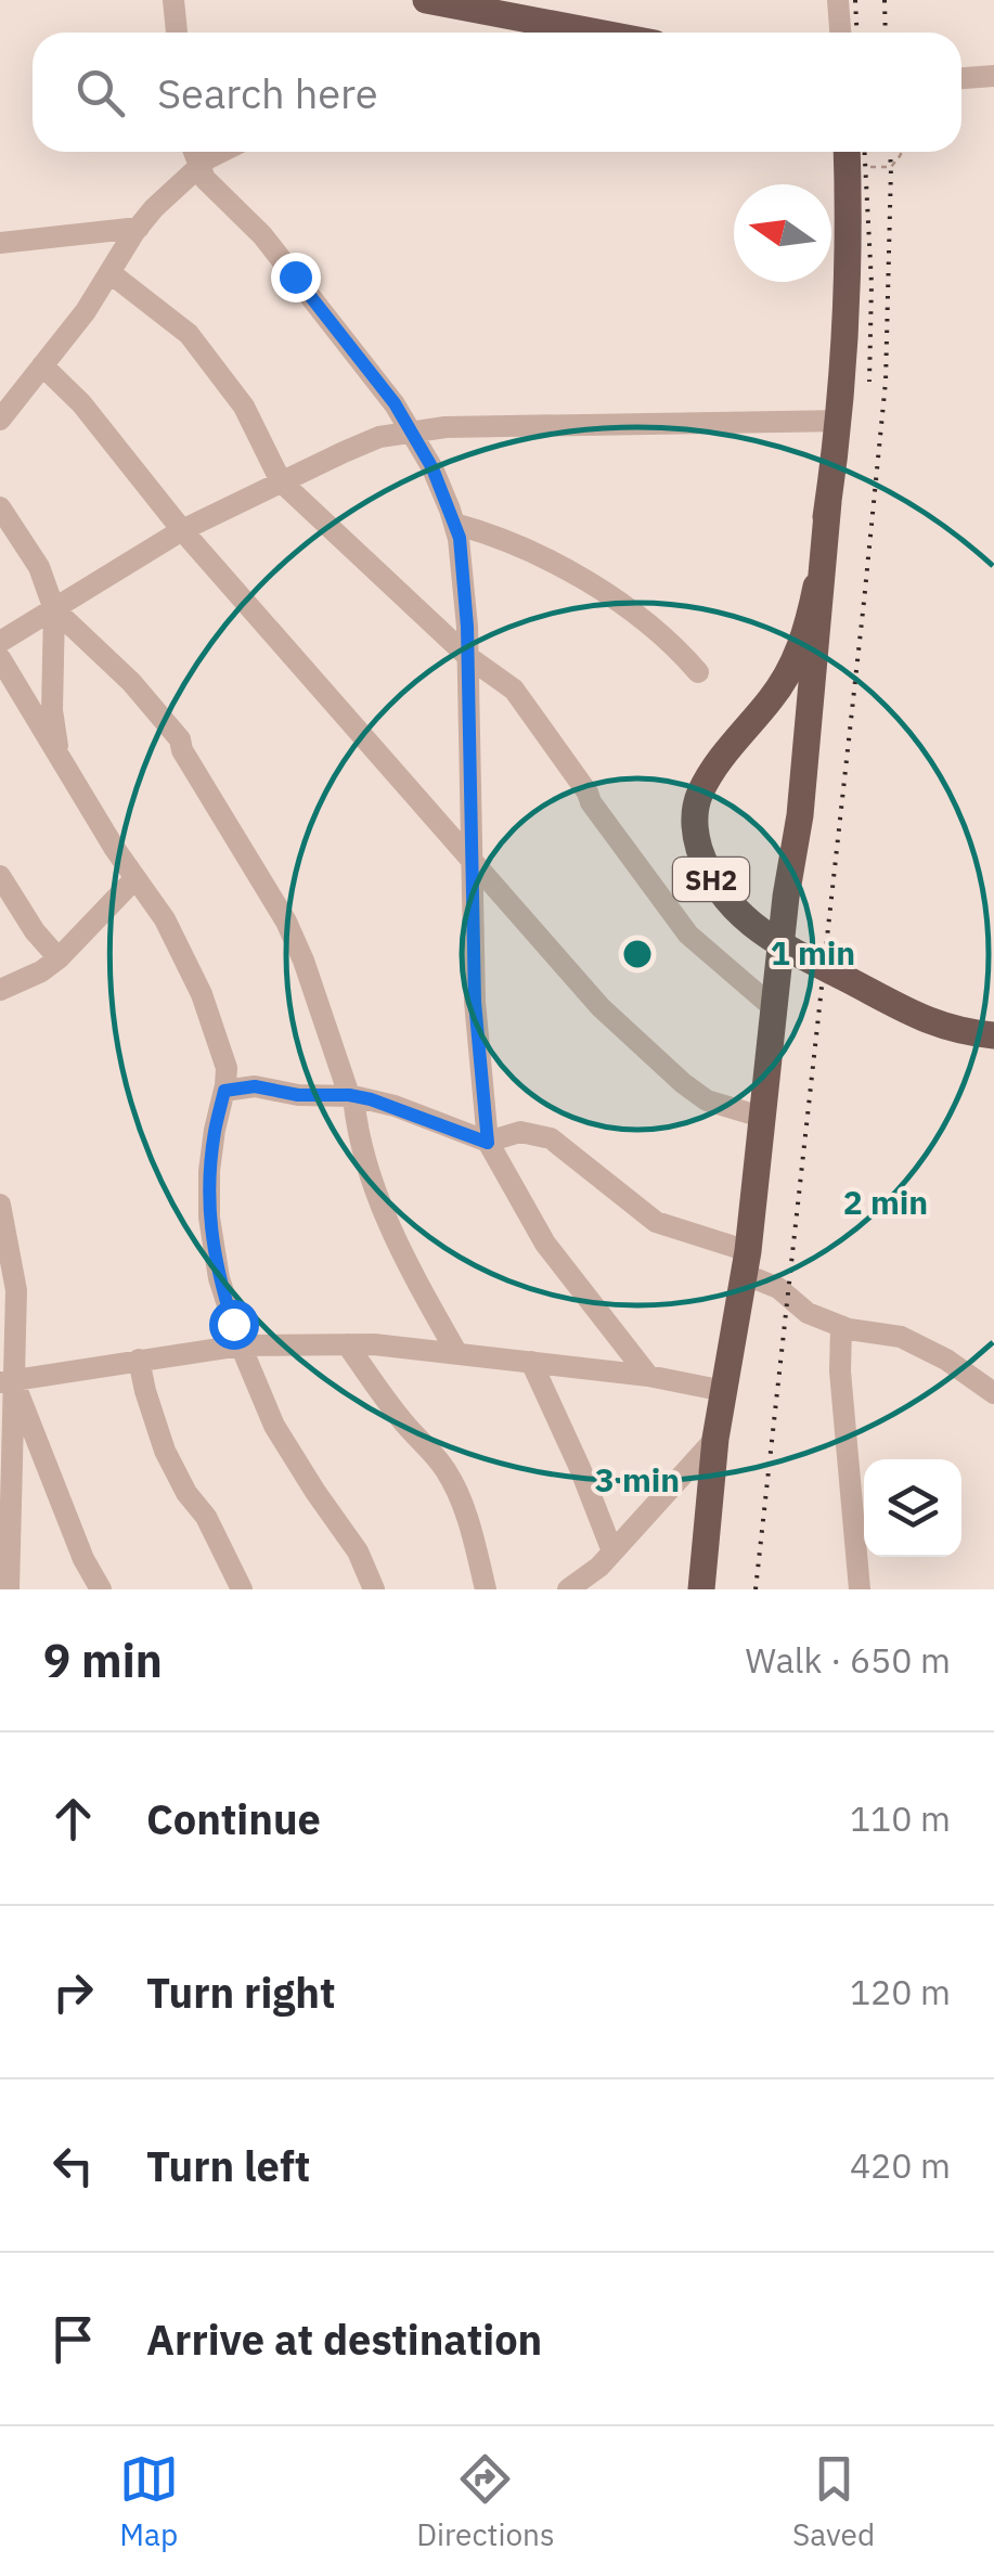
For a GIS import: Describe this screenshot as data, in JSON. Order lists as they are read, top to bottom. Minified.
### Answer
{"streets":{"main road":["SH2"]},"north":"left","page":{"search":"Search here","heading":["9 min","Walk · 650 m"],"list":[["Continue","110 m"],["Turn right","120 m"],["Turn left","420 m"],"Arrive at destination"],"nav":["Map","Directions","Saved"]},"rings":["1 min","2 min","3 min"]}
